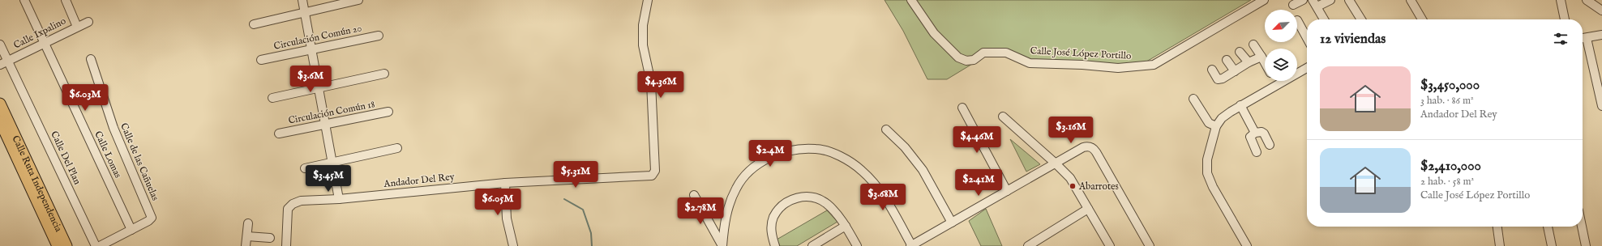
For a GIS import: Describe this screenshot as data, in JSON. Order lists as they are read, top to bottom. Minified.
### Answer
{"streets":{"main road":["Calle Ruta Independencia"],"street":["Calle Ixpalino","Circulación Común 20","Calle José López Portillo","Circulación Común 18","Calle Lomas","Calle Del Plan","Calle de las Cañuelas","Andador Del Rey"]},"crossings":[["Calle Ixpalino","Calle Lomas"],["Calle Ixpalino","Calle Del Plan"],["Calle Lomas","Calle de las Cañuelas"]],"places":["Abarrotes"],"north":"bottom left","page":{"heading":"12 viviendas","list":[{"name":"$3,450,000","note":"3 hab. · 86 m² · Andador Del Rey"},{"name":"$2,410,000","note":"2 hab. · 58 m² · Calle José López Portillo"}],"price":["$3.6M","$4.36M","$6.03M","$3.16M","$4.46M","$2.4M","$5.31M","$3.45M","$2.41M","$3.68M","$6.05M","$2.78M"]}}
